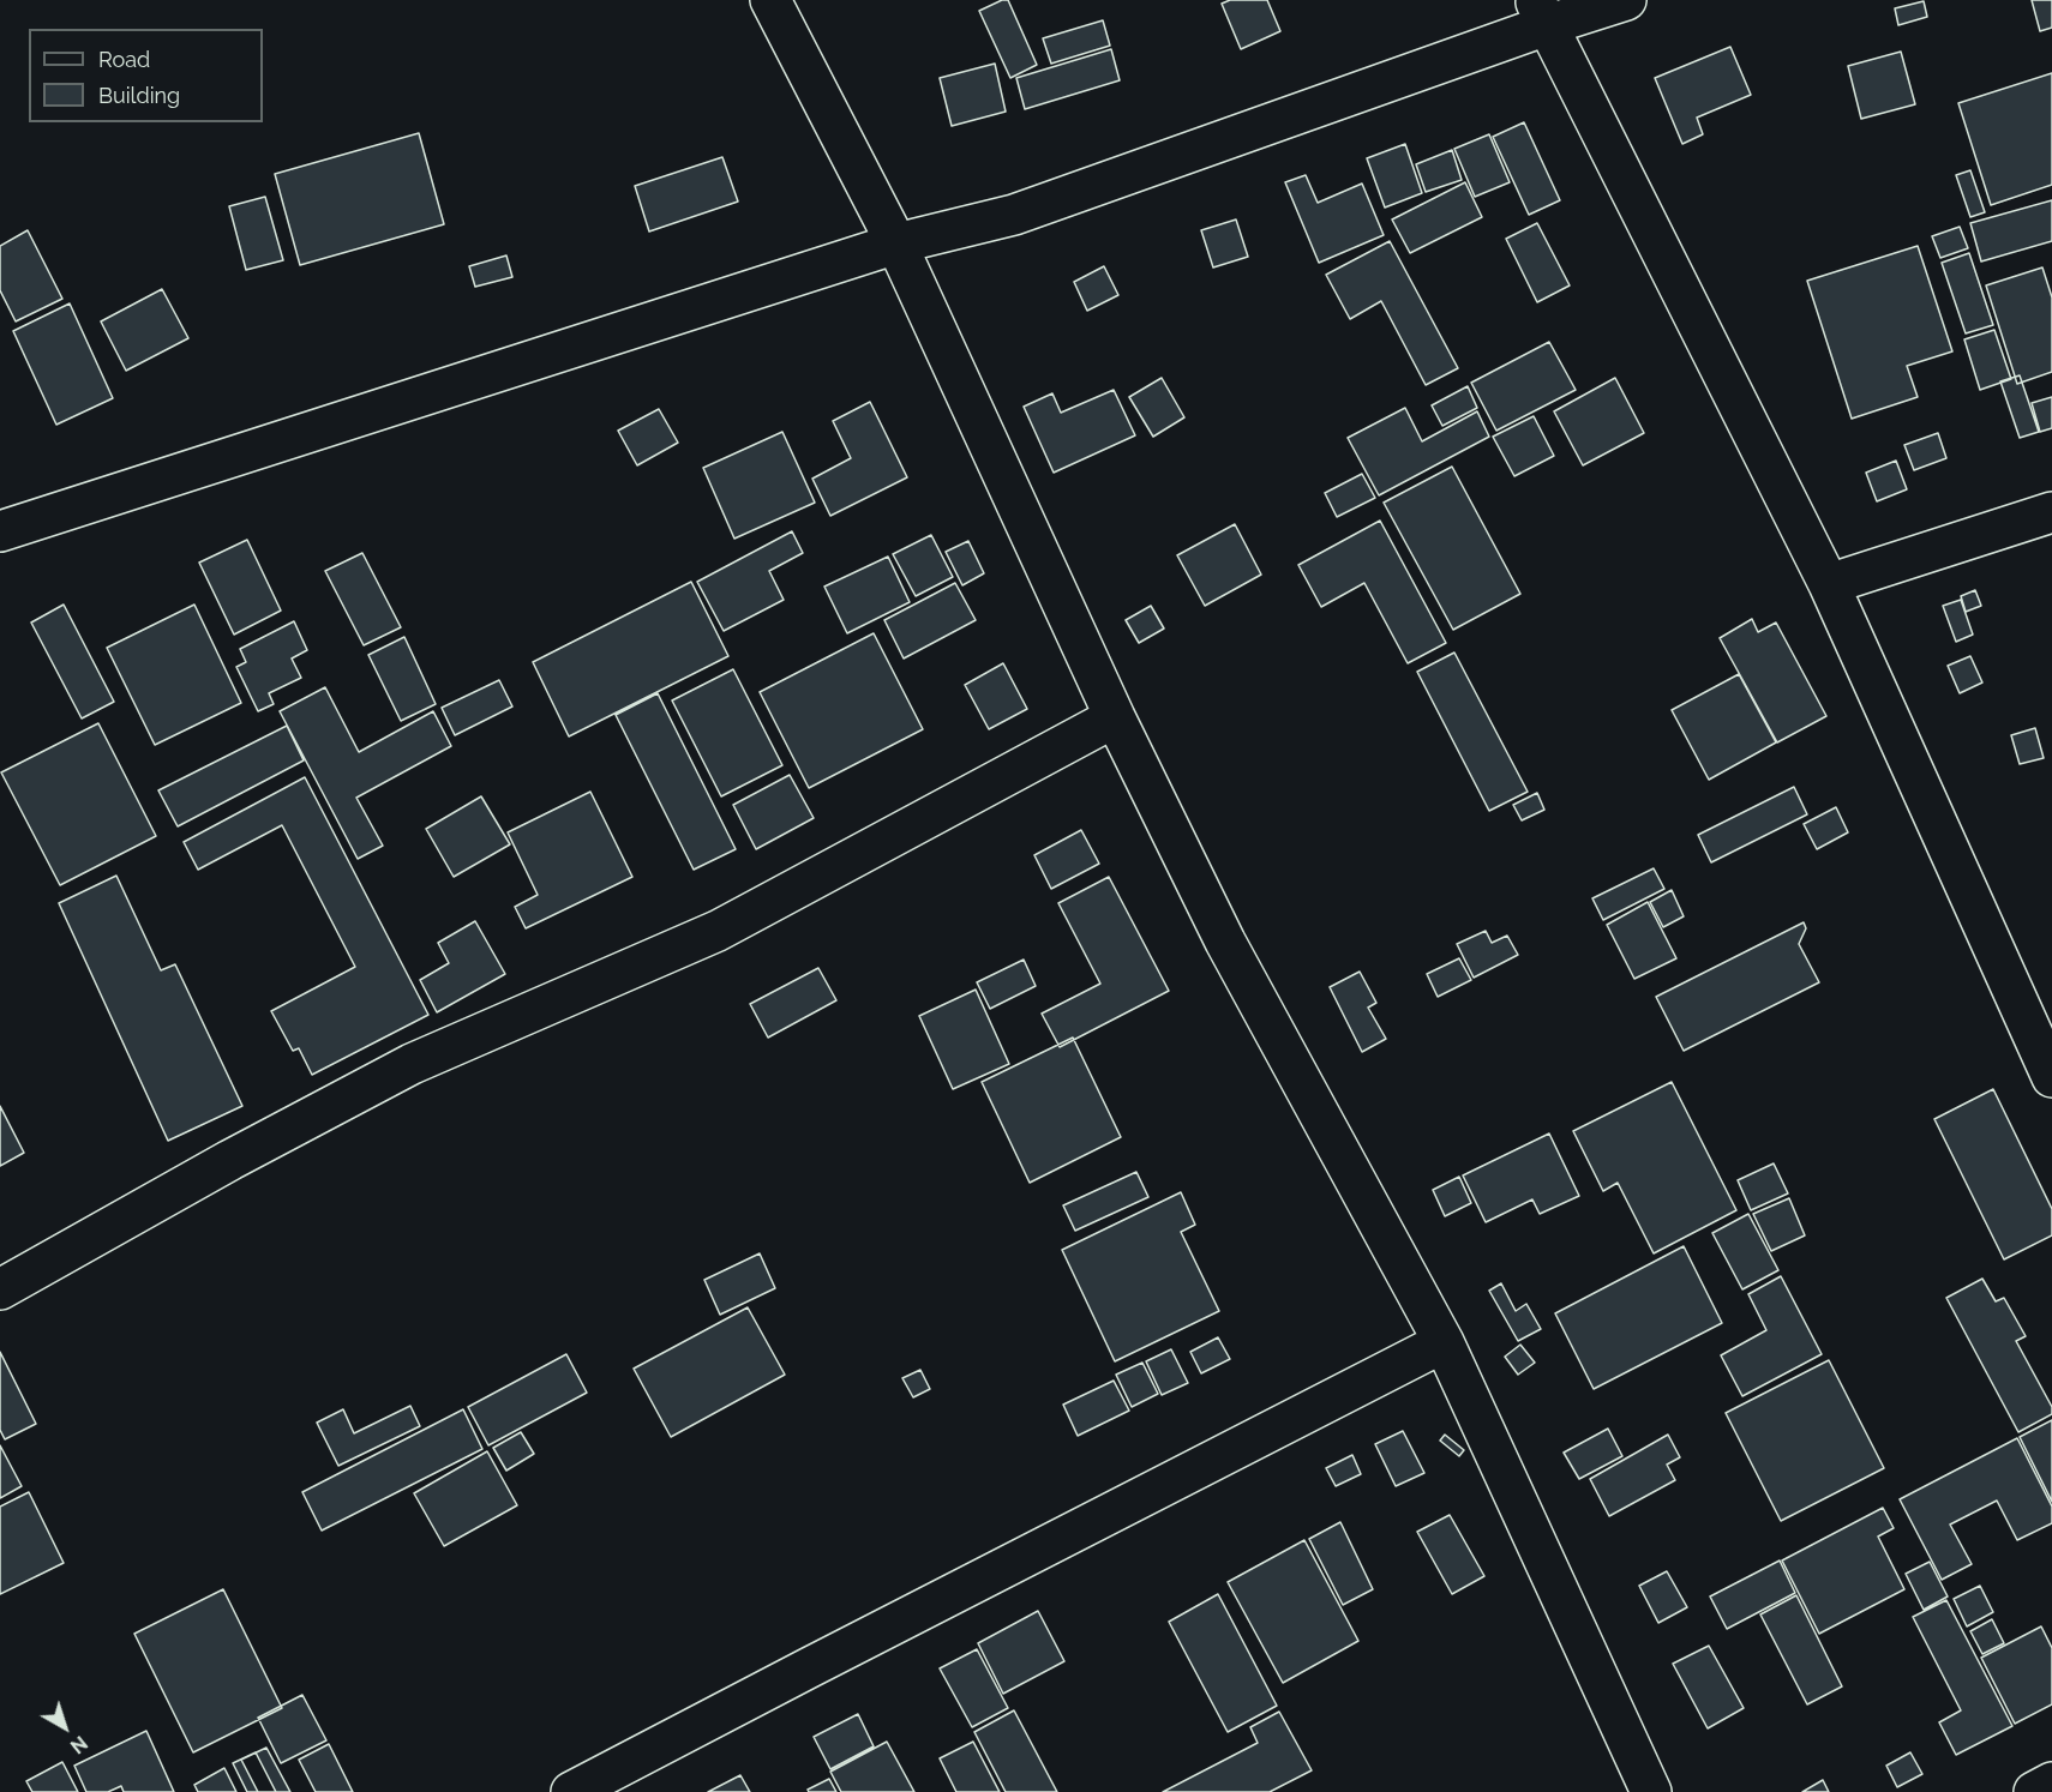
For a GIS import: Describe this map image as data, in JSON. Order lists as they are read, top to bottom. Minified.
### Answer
{"legend":["Road","Building"],"north":"bottom right"}
